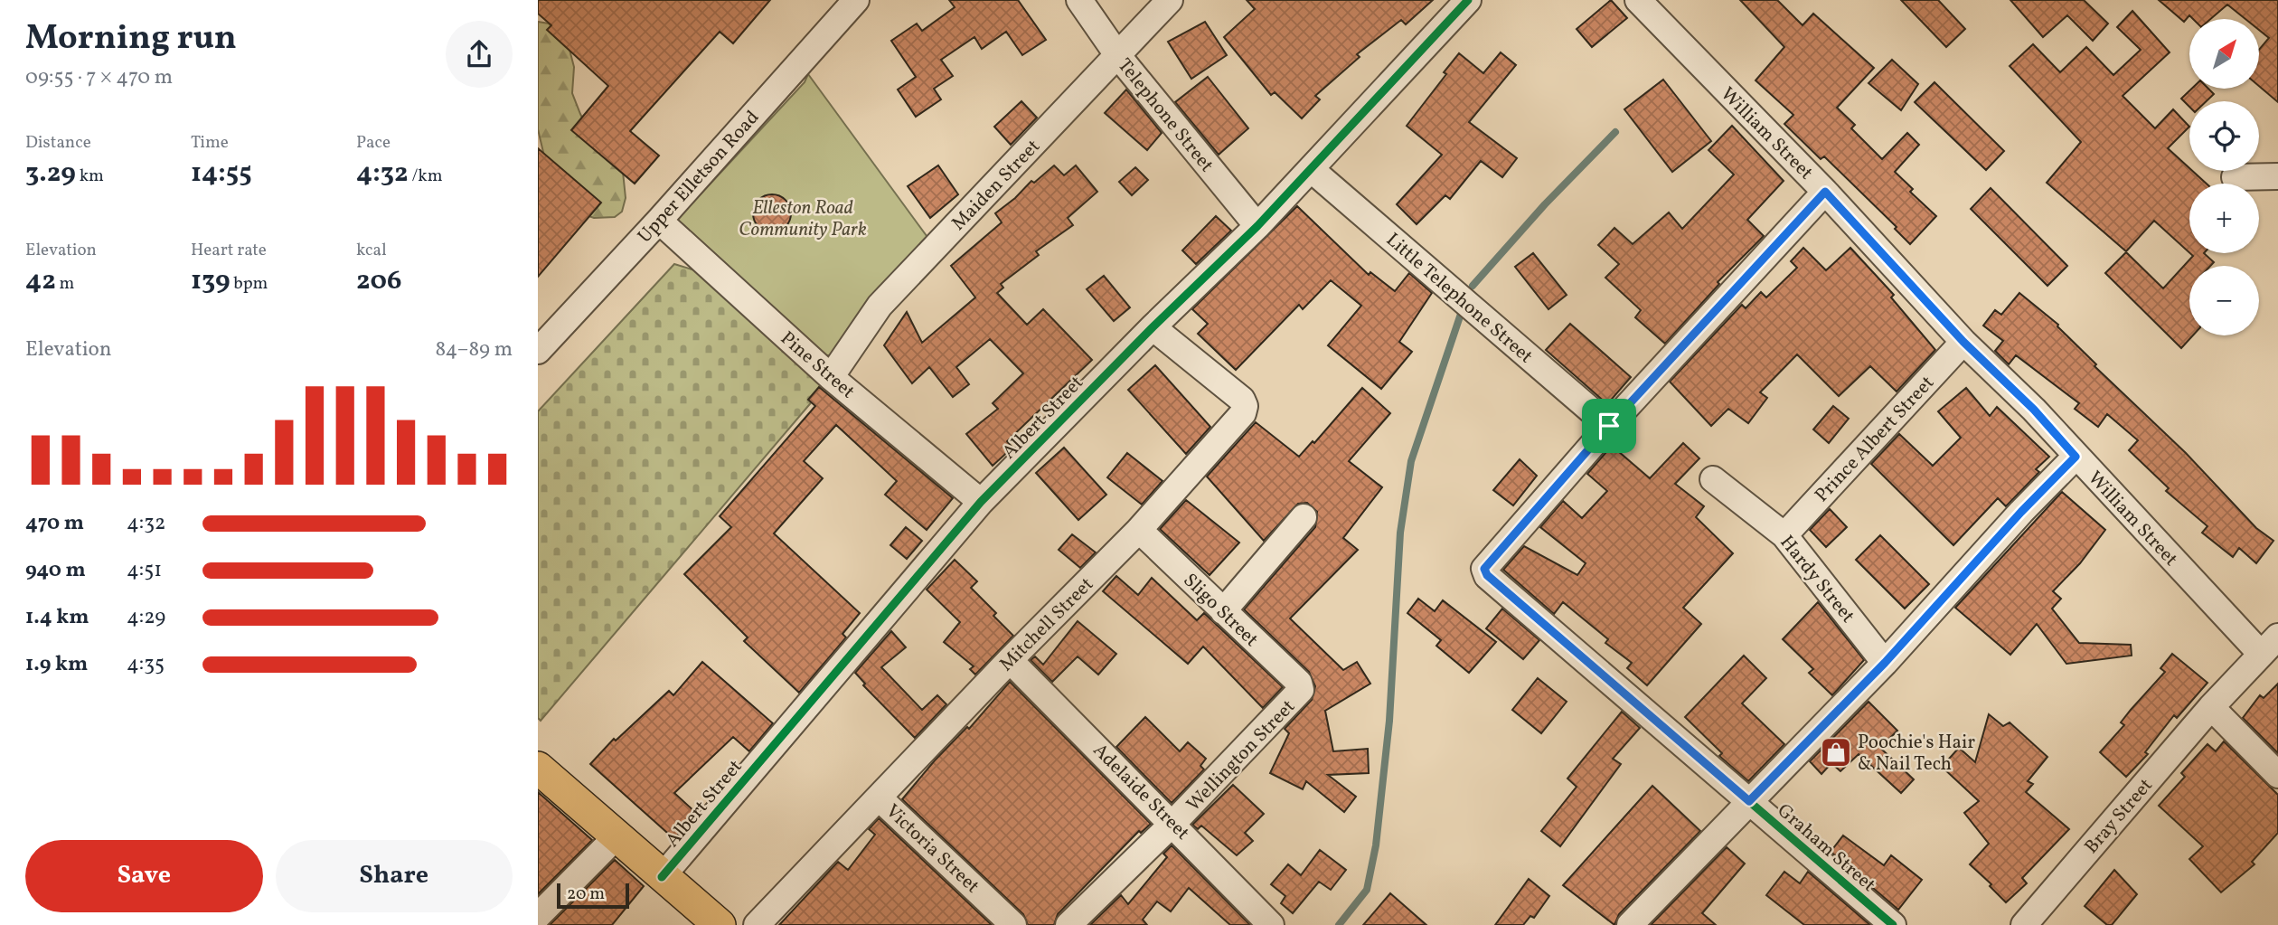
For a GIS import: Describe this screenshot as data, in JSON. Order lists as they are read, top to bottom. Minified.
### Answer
{"streets":{"street":["Telephone Street","William Street","Upper Elletson Road","Maiden Street","Little Telephone Street","Pine Street","Albert Street","Prince Albert Street","Hardy Street","Sligo Street","Mitchell Street","Wellington Street","Adelaide Street","Bray Street","Graham Street","Victoria Street"]},"crossings":[["Telephone Street","Maiden Street"],["Telephone Street","Albert Street"],["William Street","Prince Albert Street"],["William Street","Bray Street"],["Upper Elletson Road","Pine Street"],["Maiden Street","Pine Street"],["Little Telephone Street","Albert Street"],["Little Telephone Street","Graham Street"],["Pine Street","Albert Street"],["Albert Street","Mitchell Street"],["Prince Albert Street","Hardy Street"],["Sligo Street","Mitchell Street"],["Sligo Street","Wellington Street"],["Mitchell Street","Adelaide Street"],["Mitchell Street","Victoria Street"],["Wellington Street","Adelaide Street"]],"parks":["Elleston Road Community Park"],"places":{"shop":["Poochie's Hair & Nail Tech"]},"scale_bar":"20 m","north":"top right","page":{"heading":["Morning run","09:55 · 7 × 470 m"],"map_buttons":["+","−"],"stats":[["Distance","3.29 km"],["Time","14:55"],["Pace","4:32 /km"],["Elevation","42 m"],["Heart rate","139 bpm"],["kcal","206"]],"chart":["Elevation","84–89 m"],"list":[{"name":"470 m","note":"4:32"},{"name":"940 m","note":"4:51"},{"name":"1.4 km","note":"4:29"},{"name":"1.9 km","note":"4:35"}],"buttons":["Save","Share"],"scale":"20 m"}}
